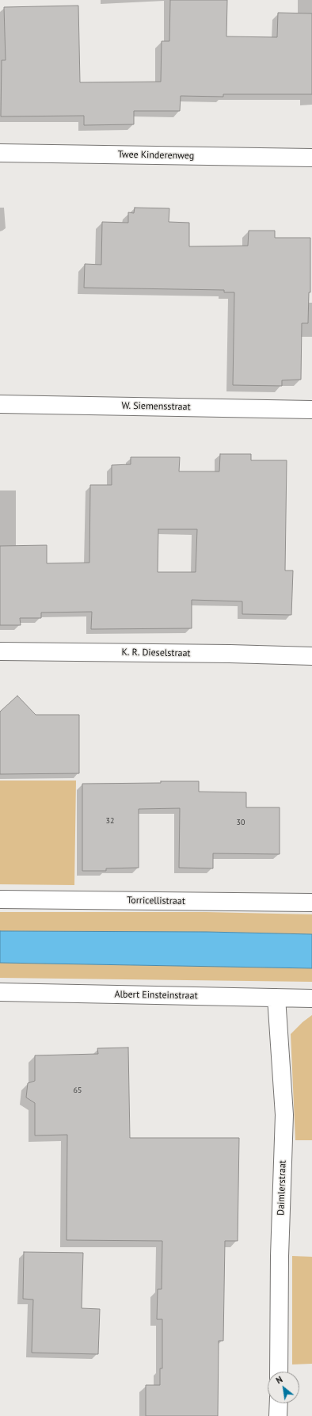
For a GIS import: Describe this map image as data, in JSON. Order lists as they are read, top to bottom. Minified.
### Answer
{"streets":{"street":["Twee Kinderenweg","W. Siemensstraat","K. R. Dieselstraat","Torricellistraat","Albert Einsteinstraat","Daimlerstraat"]},"crossings":[["Albert Einsteinstraat","Daimlerstraat"]],"house_numbers":["32","30","65"],"north":"top left"}
